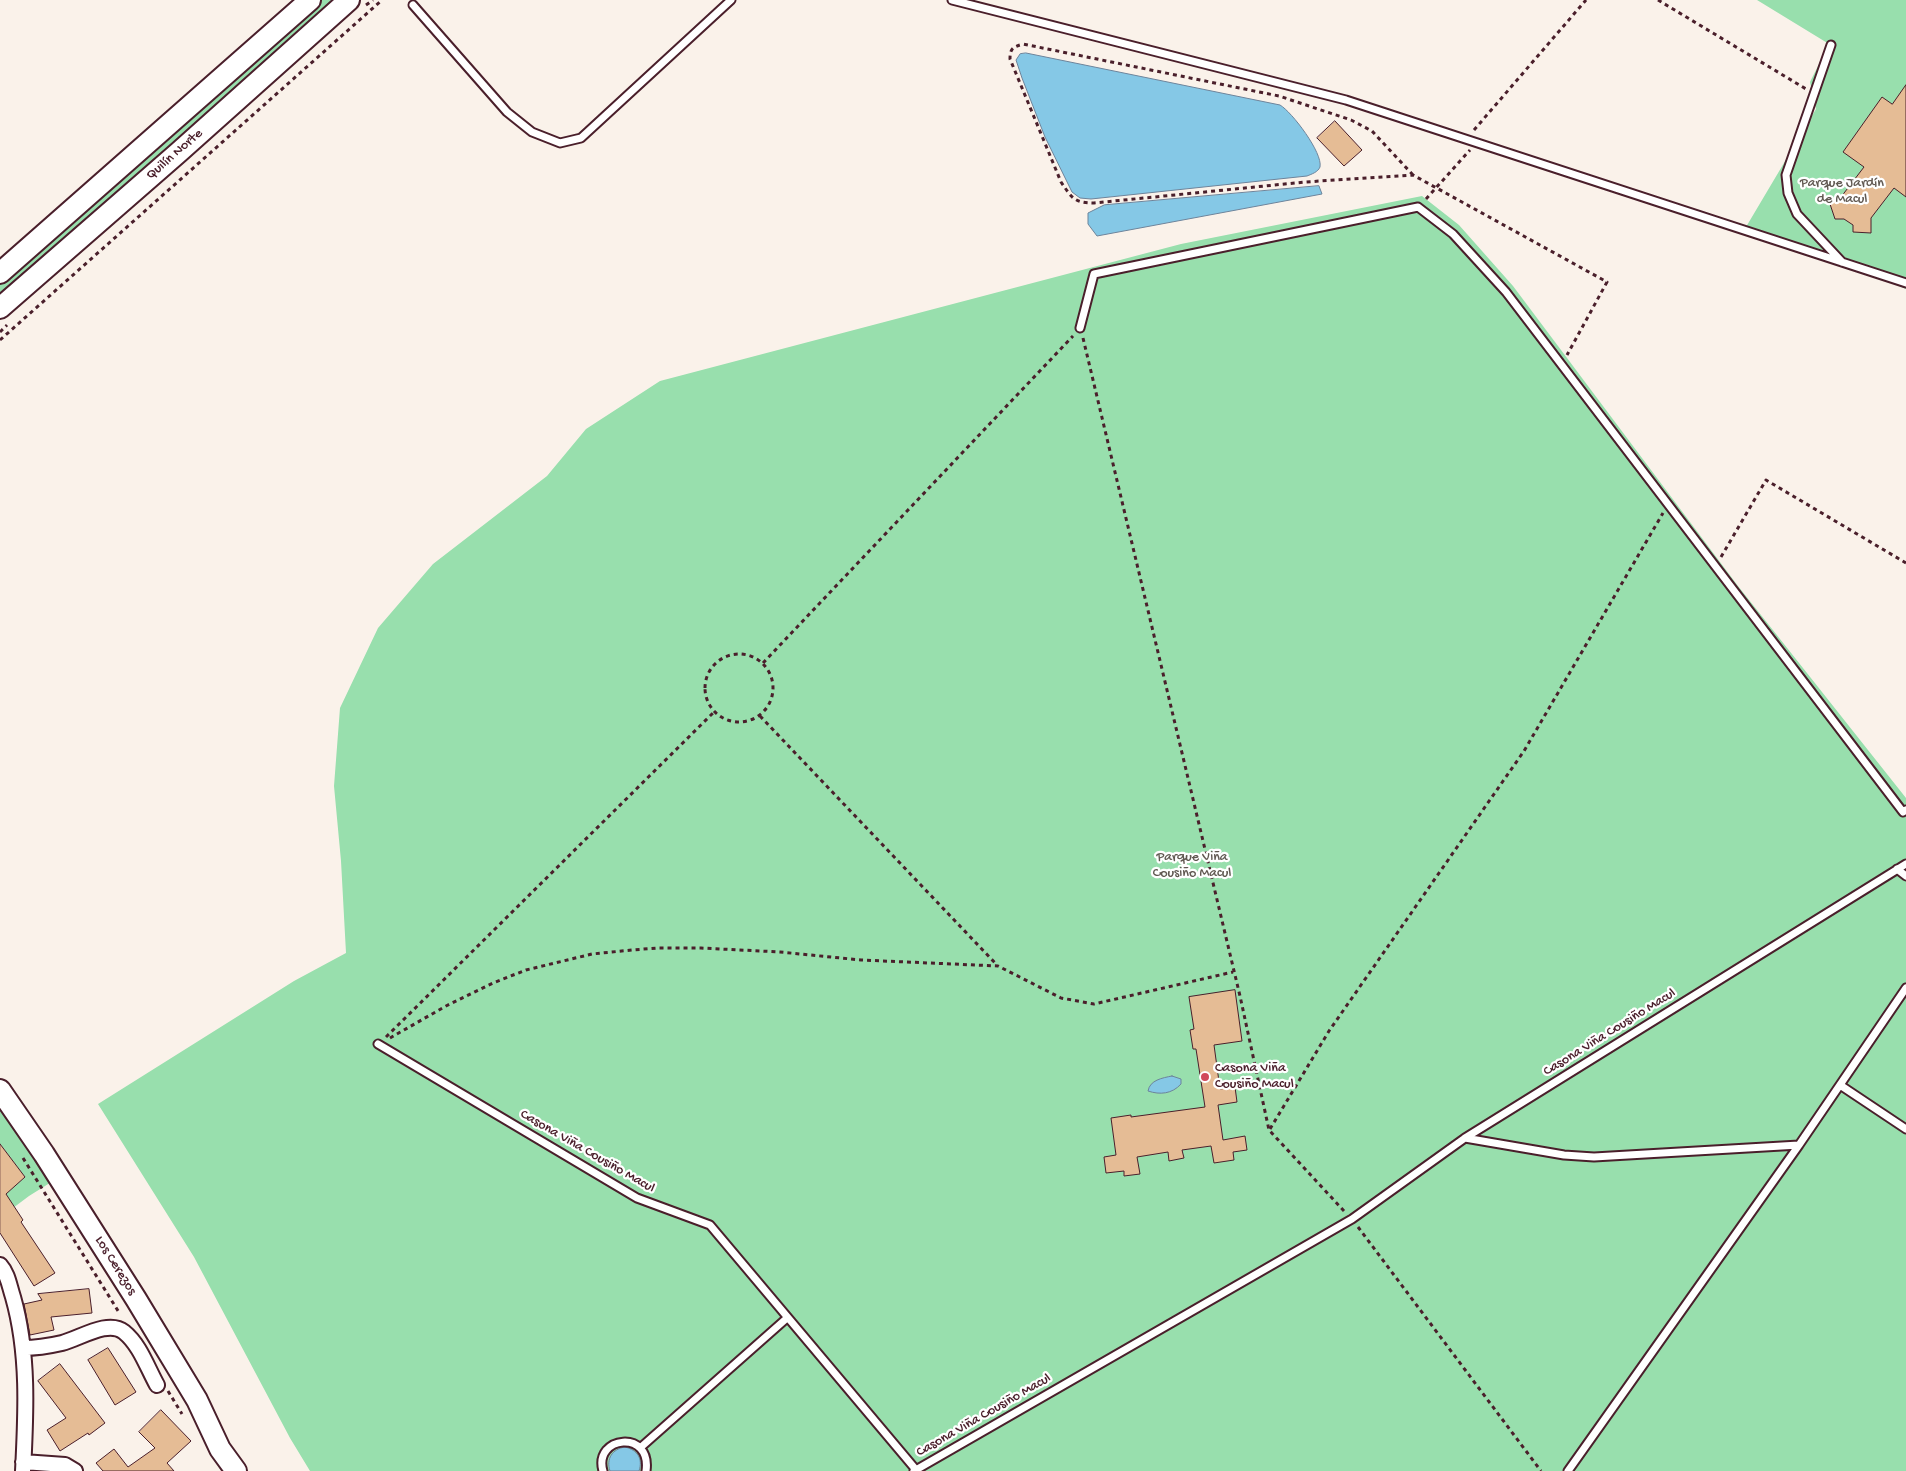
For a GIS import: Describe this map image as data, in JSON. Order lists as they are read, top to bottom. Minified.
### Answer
{"streets":{"street":["Quilín Norte","Los Cerezos"],"lane":["Casona Viña Cousiño Macul"]},"parks":["Parque Jardín de Macul","Parque Viña Cousiño Macul"],"places":["Casona Viña Cousiño Macul"]}
